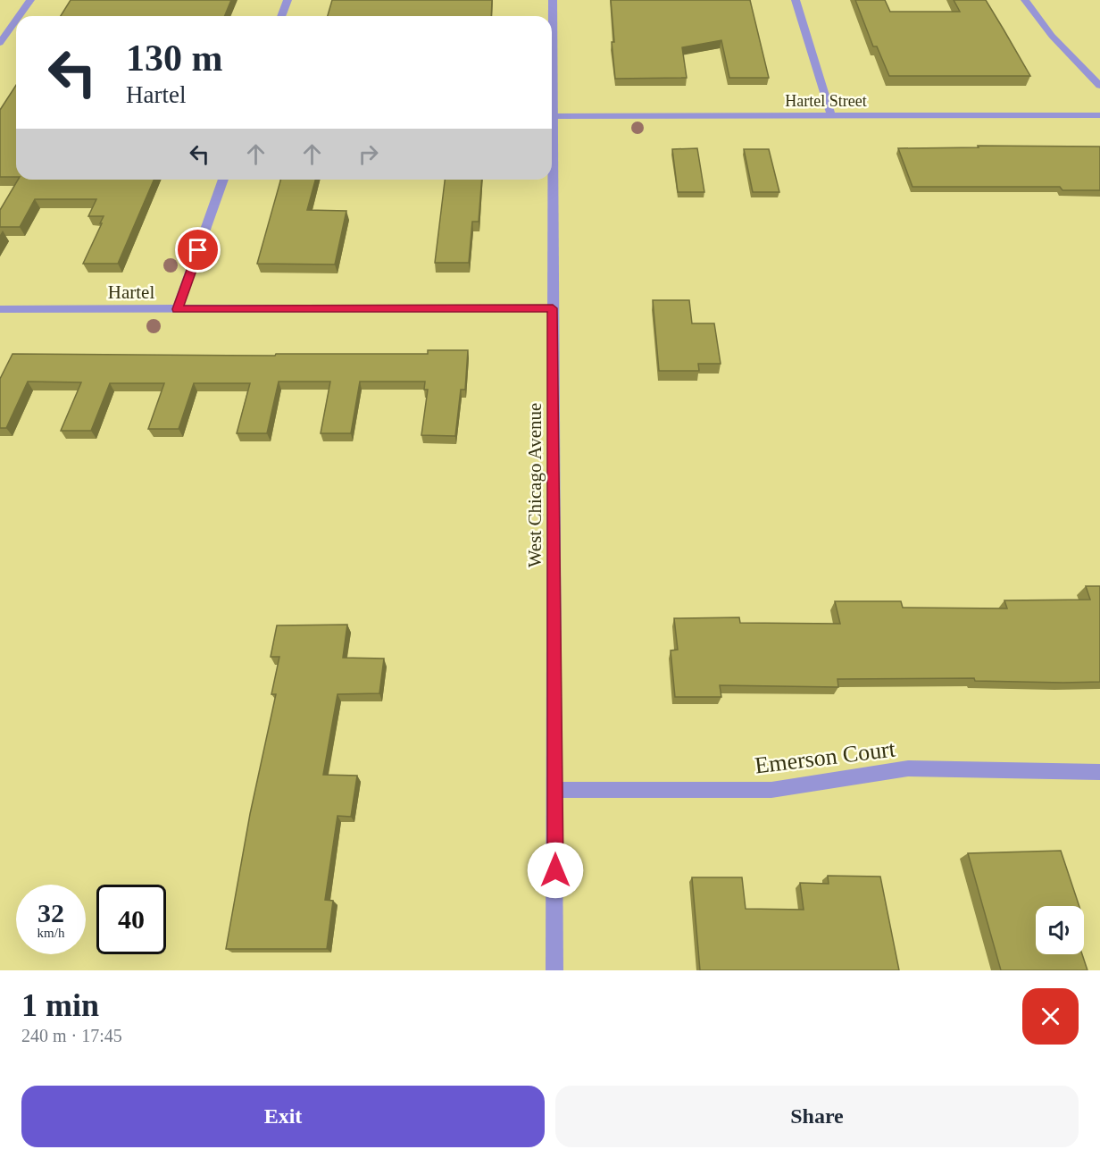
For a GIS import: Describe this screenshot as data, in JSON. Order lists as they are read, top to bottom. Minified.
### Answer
{"streets":{"street":["Hartel Street","Hartel","West Chicago Avenue","Emerson Court"]},"crossings":[["Hartel Street","West Chicago Avenue"],["Hartel","West Chicago Avenue"],["West Chicago Avenue","Emerson Court"]],"page":{"turn":["130 m","Hartel"],"speed":"32 km/h","limit":"40","heading":["1 min","240 m · 17:45"],"buttons":["Exit","Share"]}}
